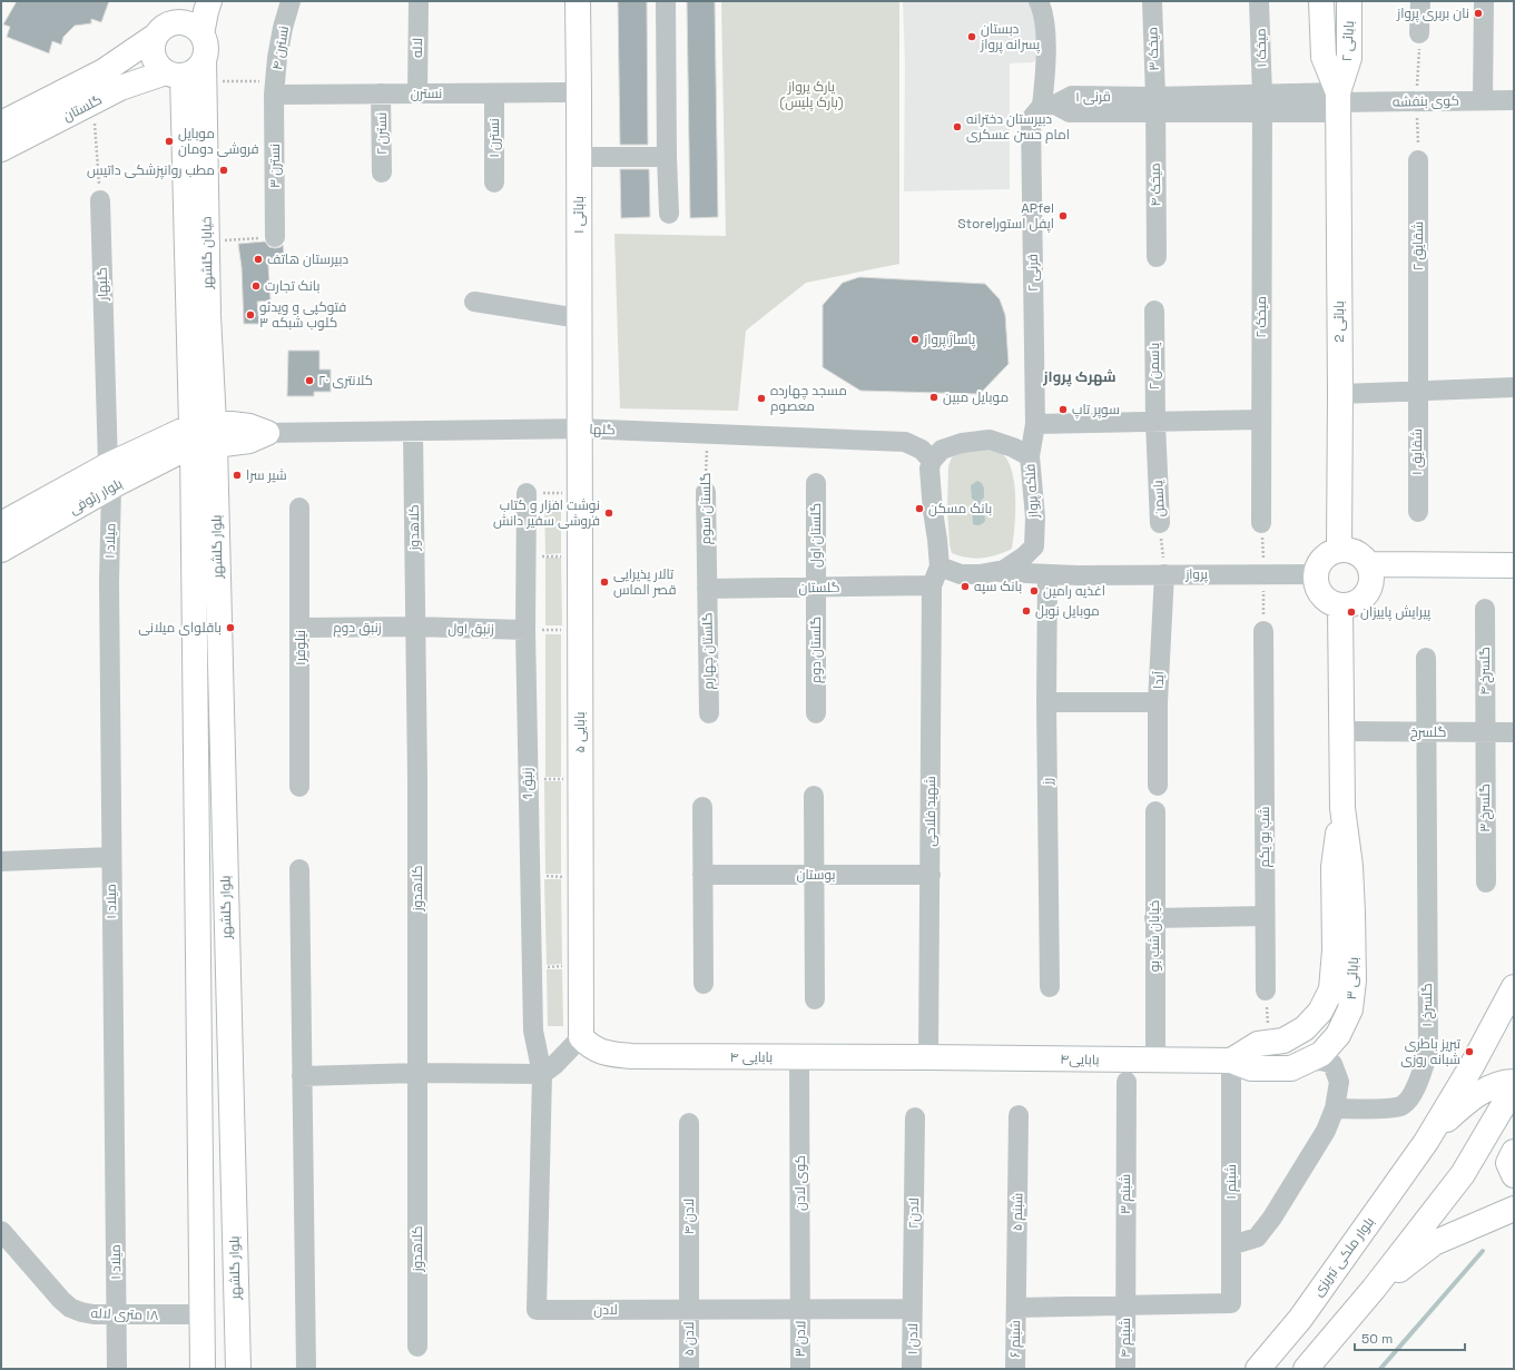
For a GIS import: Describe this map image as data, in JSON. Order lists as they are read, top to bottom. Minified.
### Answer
{"streets":{"main road":["بابائی ۲","گلستان","بابائی ۱","خیابان گلشهر","بابائی 2","بلوار رئوفی","بلوار گلشهر","۵ بابایی","بابائی ۳","بابایی ۴","بابایی۴","بلوار ملکى تبریزى"],"street":["نسترن ۴","لاله","میخک ۱","میخک ۳","نسترن","قرنی ۱","کوی بنفشه","نسترن ٢","نسترن ١","نسترن ٣","میخک ۴","شقایق ۲","قرنی ۲","گلبهار","میخک ۲","یاسمن ۲","گلها","شقایق ۱","فلکه پرواز","یاسمن","گلستان سوم","کلاهدوز","گلستان اول","میلاد ۱","پرواز","زنبق دوم","زنبق اول","نیلوفر۱","گلستان دوم","گلستان چهارم","گلسرخ ۴","آیدا","گلسرخ","رز","زنبق 1","گلسرخ ۳","شهید فلاحی","شب بو یکم","بوستان","خیابان شب بو","گلسرخ ۱","شبنم ۱","کوی لادن","شبنم ۳","شبنم ۵","لادن۲","لادن ۴","لادن","١٨ متری لاله","شبنم ۴","لادن ۵","لادن ۳","لادن ۱","شبنم ۶"]},"crossings":[["بابائی ۲","قرنی ۱"],["بابائی ۲","کوی بنفشه"],["بابائی ۲","بابائی 2"],["نسترن ۴","نسترن"],["نسترن ۴","نسترن ٣"],["لاله","نسترن"],["میخک ۱","قرنی ۱"],["میخک ۱","میخک ۲"],["میخک ۳","قرنی ۱"],["میخک ۳","میخک ۴"],["نسترن","نسترن ٢"],["نسترن","نسترن ١"],["نسترن","نسترن ٣"],["نسترن","بابائی ۱"],["قرنی ۱","کوی بنفشه"],["قرنی ۱","میخک ۴"],["قرنی ۱","قرنی ۲"],["قرنی ۱","میخک ۲"],["قرنی ۱","بابائی 2"],["کوی بنفشه","بابائی 2"],["گلستان","خیابان گلشهر"],["گلستان","گلستان سوم"],["گلستان","گلستان اول"],["گلستان","گلستان دوم"],["گلستان","گلستان چهارم"],["گلستان","شهید فلاحی"],["بابائی ۱","گلها"],["بابائی ۱","۵ بابایی"],["شقایق ۲","شقایق ۱"],["خیابان گلشهر","بلوار رئوفی"],["خیابان گلشهر","بلوار گلشهر"],["قرنی ۲","گلها"],["قرنی ۲","فلکه پرواز"],["قرنی ۲","پرواز"],["قرنی ۲","شهید فلاحی"],["گلبهار","بلوار رئوفی"],["گلبهار","میلاد ۱"],["بابائی 2","پرواز"],["بابائی 2","بابائی ۳"],["یاسمن ۲","یاسمن"],["گلها","فلکه پرواز"],["گلها","گلستان سوم"],["گلها","کلاهدوز"],["گلها","پرواز"],["گلها","۵ بابایی"],["گلها","شهید فلاحی"],["فلکه پرواز","پرواز"],["فلکه پرواز","شهید فلاحی"],["بلوار رئوفی","میلاد ۱"],["بلوار رئوفی","بلوار گلشهر"],["یاسمن","پرواز"],["یاسمن","آیدا"],["گلستان سوم","گلستان چهارم"],["کلاهدوز","زنبق دوم"],["کلاهدوز","زنبق اول"],["گلستان اول","گلستان دوم"],["میلاد ۱","١٨ متری لاله"],["بلوار گلشهر","١٨ متری لاله"],["پرواز","آیدا"],["پرواز","رز"],["پرواز","شهید فلاحی"],["پرواز","بابائی ۳"],["زنبق دوم","زنبق اول"],["زنبق دوم","نیلوفر۱"],["زنبق اول","زنبق 1"],["گلسرخ ۴","گلسرخ"],["گلسرخ ۴","گلسرخ ۳"],["۵ بابایی","بابایی ۴"],["گلسرخ","گلسرخ ۳"],["گلسرخ","بابائی ۳"],["گلسرخ","گلسرخ ۱"],["زنبق 1","لادن"],["شهید فلاحی","بوستان"],["شهید فلاحی","بابایی ۴"],["شهید فلاحی","بابایی۴"],["خیابان شب بو","بابایی۴"],["بابائی ۳","بابایی۴"],["بابائی ۳","شبنم ۱"],["بابایی ۴","بابایی۴"],["بابایی ۴","کوی لادن"],["بابایی۴","شبنم ۱"],["شبنم ۱","شبنم ۳"],["شبنم ۱","شبنم ۴"],["کوی لادن","لادن"],["کوی لادن","لادن ۳"],["شبنم ۳","شبنم ۴"],["شبنم ۵","شبنم ۶"],["لادن۲","لادن"],["لادن۲","لادن ۱"],["لادن ۴","لادن"],["لادن ۴","لادن ۵"],["لادن","لادن ۵"],["لادن","لادن ۳"],["لادن","لادن ۱"]],"districts":["شهرک پرواز"],"parks":["پارک پرواز (پارک پلیس)"],"places":["نان بربری پرواز","دبستان پسرانه پرواز","دبیرستان دخترانه امام حسن عسکری","موبایل فروشی دومان","مطب روانپزشکی داتیس","APfel Store|اپفل استور","دبیرستان هاتف","بانک تجارت","فتوکپی و ویدئو کلوب شبکه ۳","پاساژ پرواز","کلانتری ۲۰","موبایل مبین","مسجد چهارده معصوم","سوپر تاپ","شیر سرا","بانک مسکن","نوشت افزار و کتاب فروشی سفیر دانش","تالار پذیرایی قصر الماس","بانک سپه","اغذیه رامین","موبایل نوبل","پیرایش پاییزان","باقلوای میلانی","تبریز باطری شبانه روزی"],"scale_bar":"50 m"}
